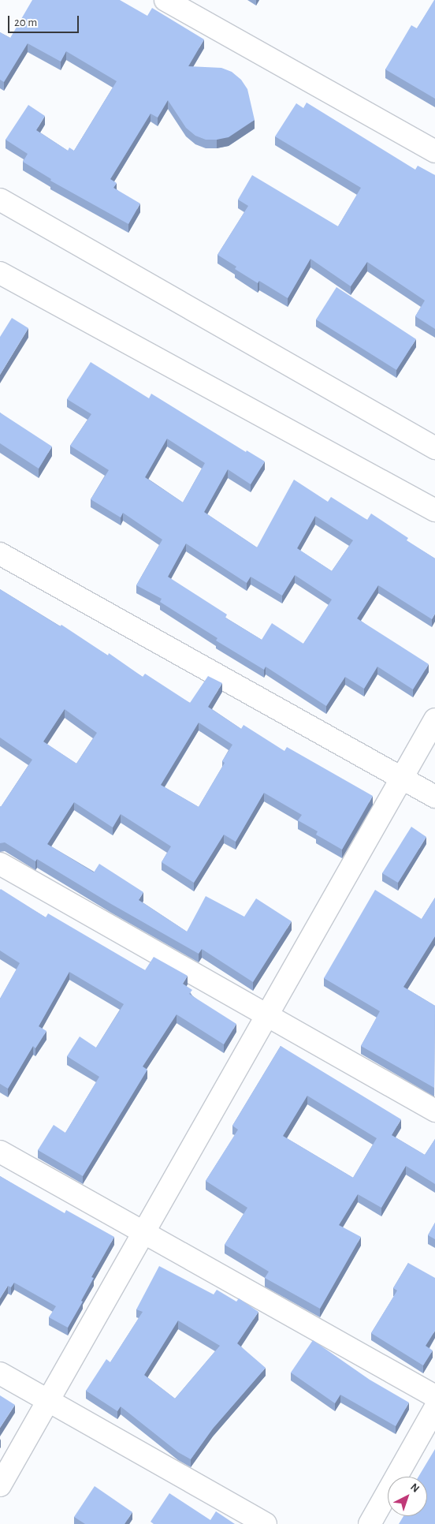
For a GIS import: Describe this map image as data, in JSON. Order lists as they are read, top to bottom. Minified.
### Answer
{"scale_bar":"20 m","north":"top right"}
